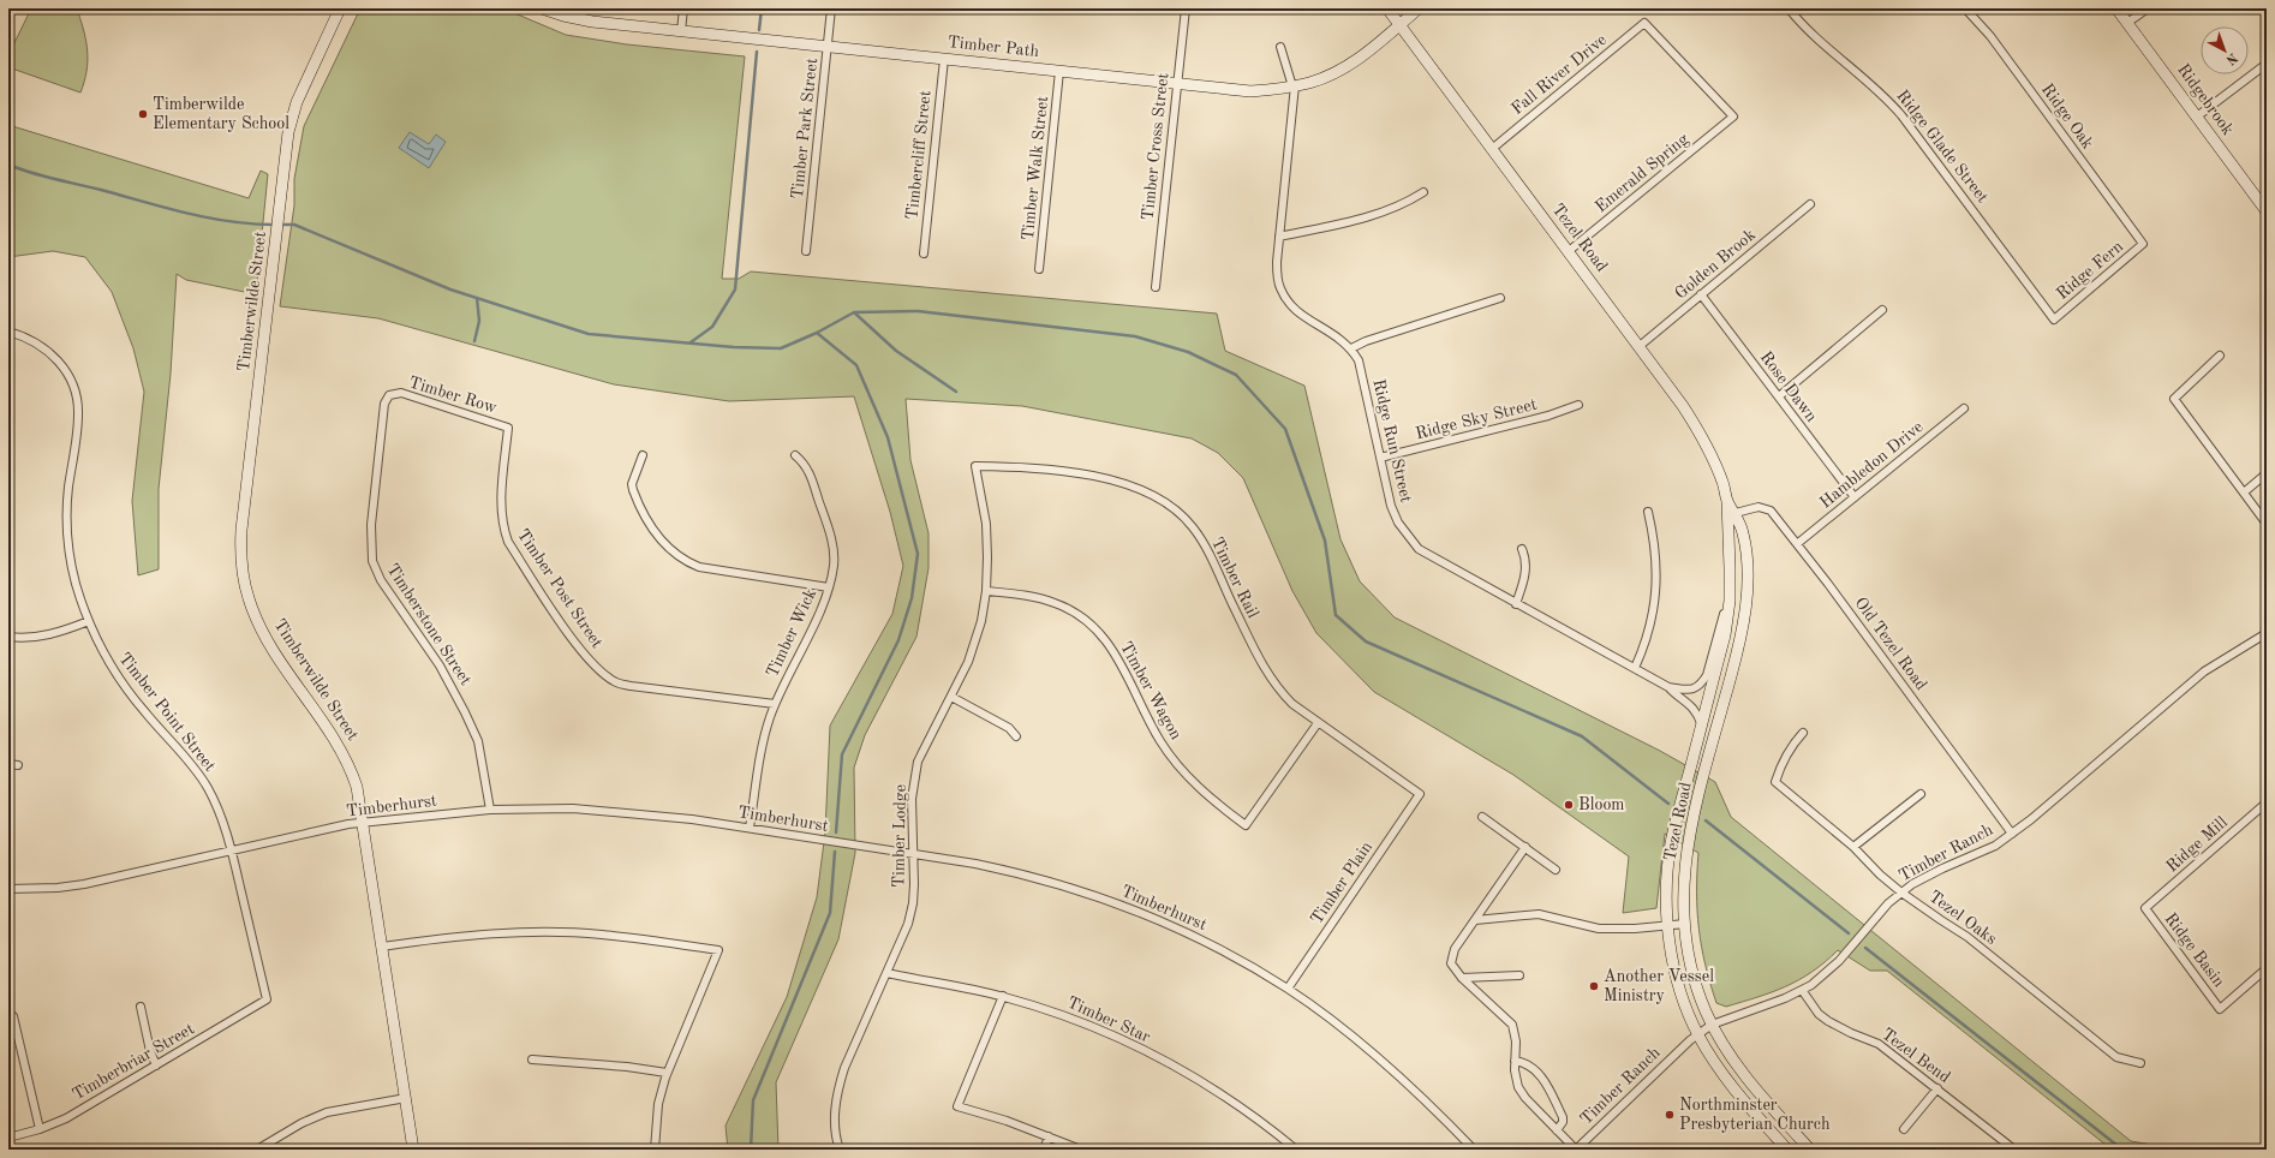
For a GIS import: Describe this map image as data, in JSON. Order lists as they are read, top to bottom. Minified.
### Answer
{"streets":{"street":["Timber Path","Fall River Drive","Ridgebrook","Ridge Oak","Timber Park Street","Timber Cross Street","Ridge Glade Street","Timbercliff Street","Timber Walk Street","Emerald Spring","Tezel Road","Golden Brook","Ridge Fern","Timberwilde Street","Rose Dawn","Timber Row","Ridge Sky Street","Ridge Run Street","Hambledon Drive","Timber Rail","Timber Post Street","Timberstone Street","Timber Wick","Old Tezel Road","Timber Wagon","Timber Point Street","Timberhurst","Timber Lodge","Ridge Mill","Timber Ranch","Timber Plain","Tezel Oaks","Ridge Basin","Timber Star","Tezel Bend","Timberbriar Street"]},"crossings":[["Timber Path","Timber Park Street"],["Timber Path","Timber Cross Street"],["Timber Path","Timbercliff Street"],["Timber Path","Timber Walk Street"],["Timber Path","Tezel Road"],["Timber Path","Ridge Run Street"],["Fall River Drive","Emerald Spring"],["Fall River Drive","Tezel Road"],["Ridge Oak","Ridge Fern"],["Ridge Glade Street","Ridge Fern"],["Emerald Spring","Tezel Road"],["Tezel Road","Golden Brook"],["Tezel Road","Ridge Run Street"],["Tezel Road","Old Tezel Road"],["Tezel Road","Timber Ranch"],["Golden Brook","Rose Dawn"],["Timberwilde Street","Timberhurst"],["Rose Dawn","Hambledon Drive"],["Timber Row","Timber Post Street"],["Timber Row","Timberstone Street"],["Ridge Sky Street","Ridge Run Street"],["Hambledon Drive","Old Tezel Road"],["Timber Rail","Timber Wagon"],["Timber Rail","Timber Lodge"],["Timber Rail","Timber Plain"],["Timber Post Street","Timber Wick"],["Timberstone Street","Timberhurst"],["Timber Wick","Timberhurst"],["Old Tezel Road","Timber Ranch"],["Timber Wagon","Timber Lodge"],["Timber Point Street","Timberhurst"],["Timber Point Street","Timberbriar Street"],["Timberhurst","Timber Lodge"],["Timberhurst","Timber Plain"],["Timber Lodge","Timber Star"],["Ridge Mill","Ridge Basin"],["Timber Ranch","Tezel Oaks"],["Timber Ranch","Tezel Bend"]],"places":["Timberwilde Elementary School","Bloom","Another Vessel Ministry","Northminster Presbyterian Church"],"north":"bottom right"}
